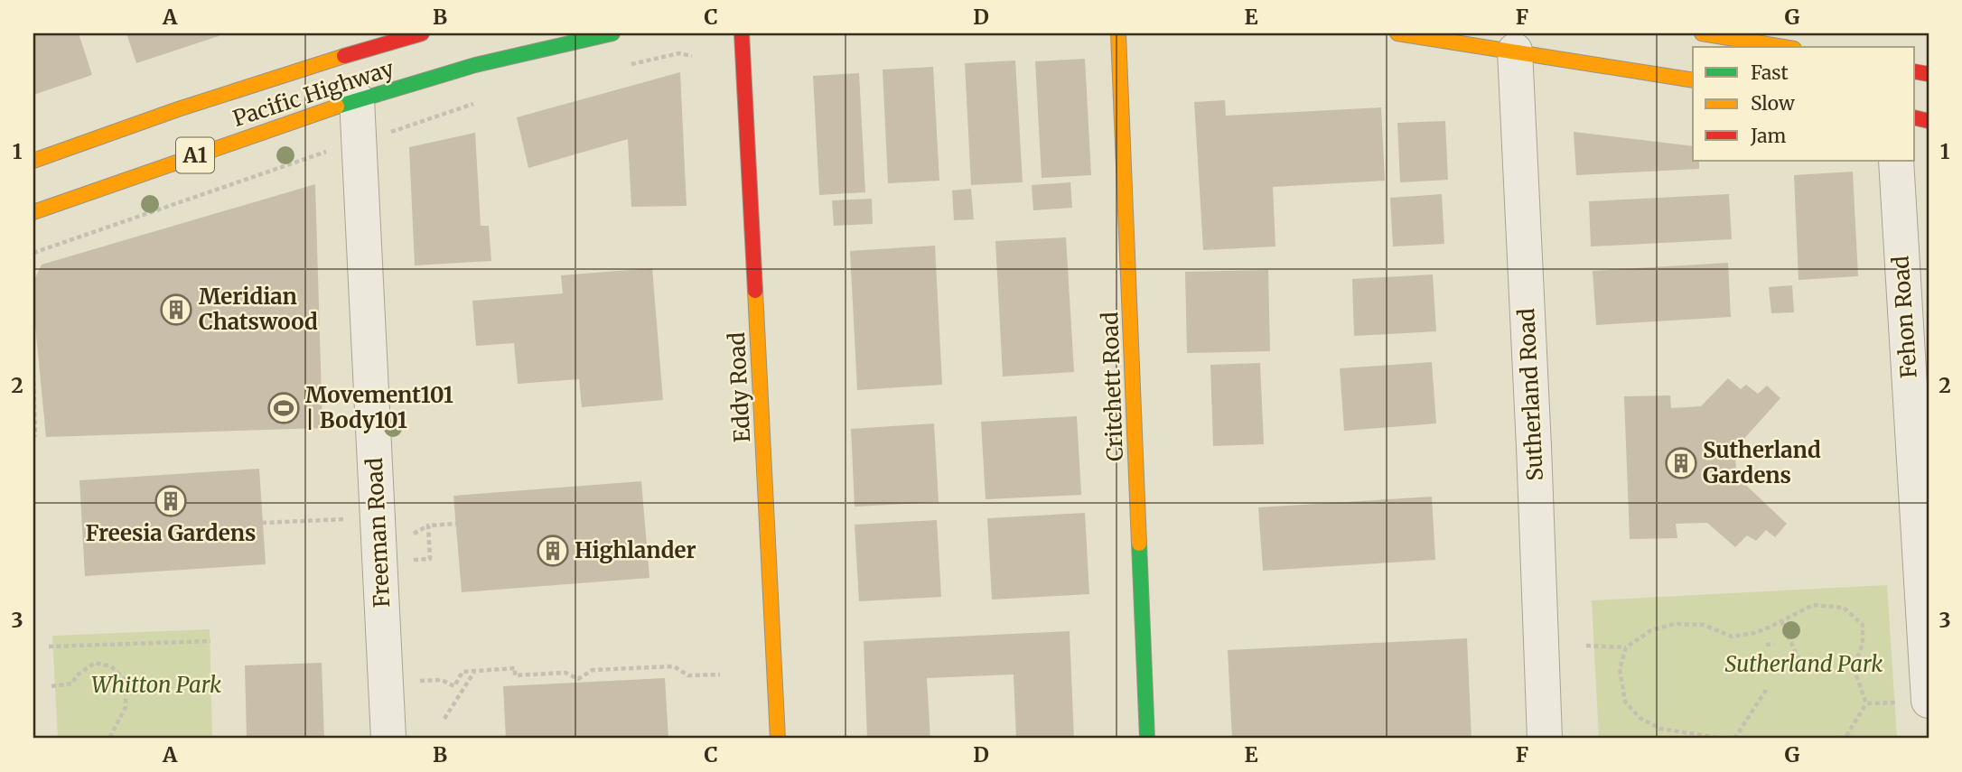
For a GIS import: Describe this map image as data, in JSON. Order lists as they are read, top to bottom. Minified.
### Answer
{"streets":{"main road":["Pacific Highway","A1","Critchett Road","Eddy Road"],"street":["Fehon Road","Sutherland Road","Freeman Road"]},"crossings":[["Pacific Highway","Freeman Road"]],"parks":["Sutherland Park","Whitton Park"],"places":{"building":["Meridian Chatswood","Sutherland Gardens","Freesia Gardens","Highlander"],"sports":["Movement101 | Body101"]},"legend":["Fast","Slow","Jam"],"grid":{"columns":["A","B","C","D","E","F","G"],"rows":["1","2","3"]}}
